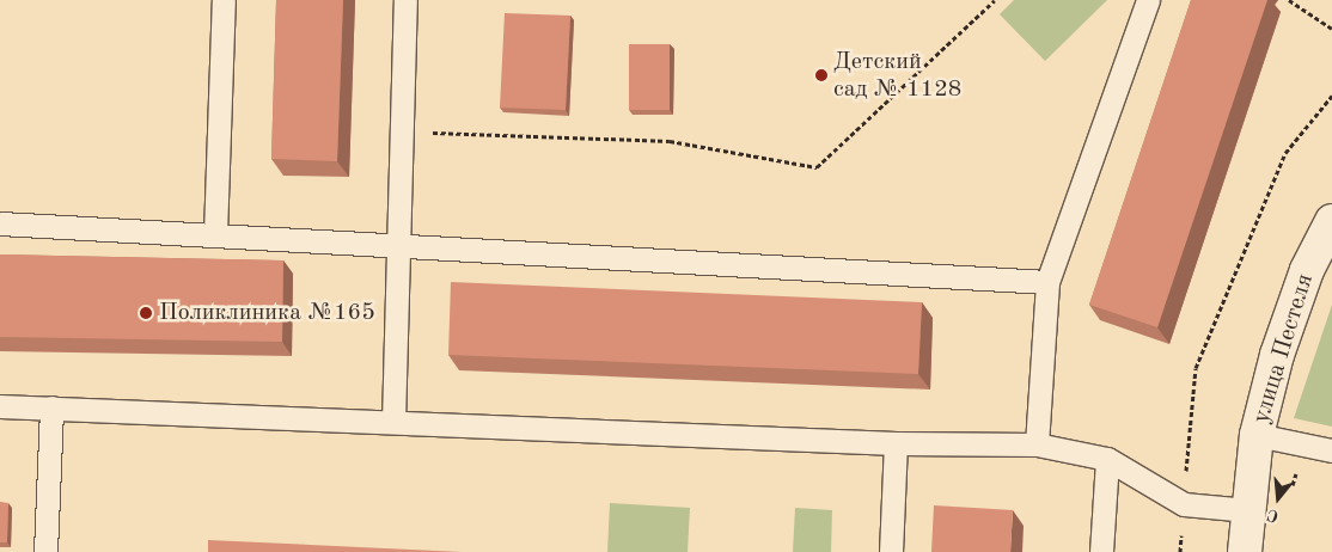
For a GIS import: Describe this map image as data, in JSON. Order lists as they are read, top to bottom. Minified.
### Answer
{"streets":{"street":["улица Пестеля"]},"places":["Детский сад № 1128","Поликлиника №165"],"north":"bottom"}
